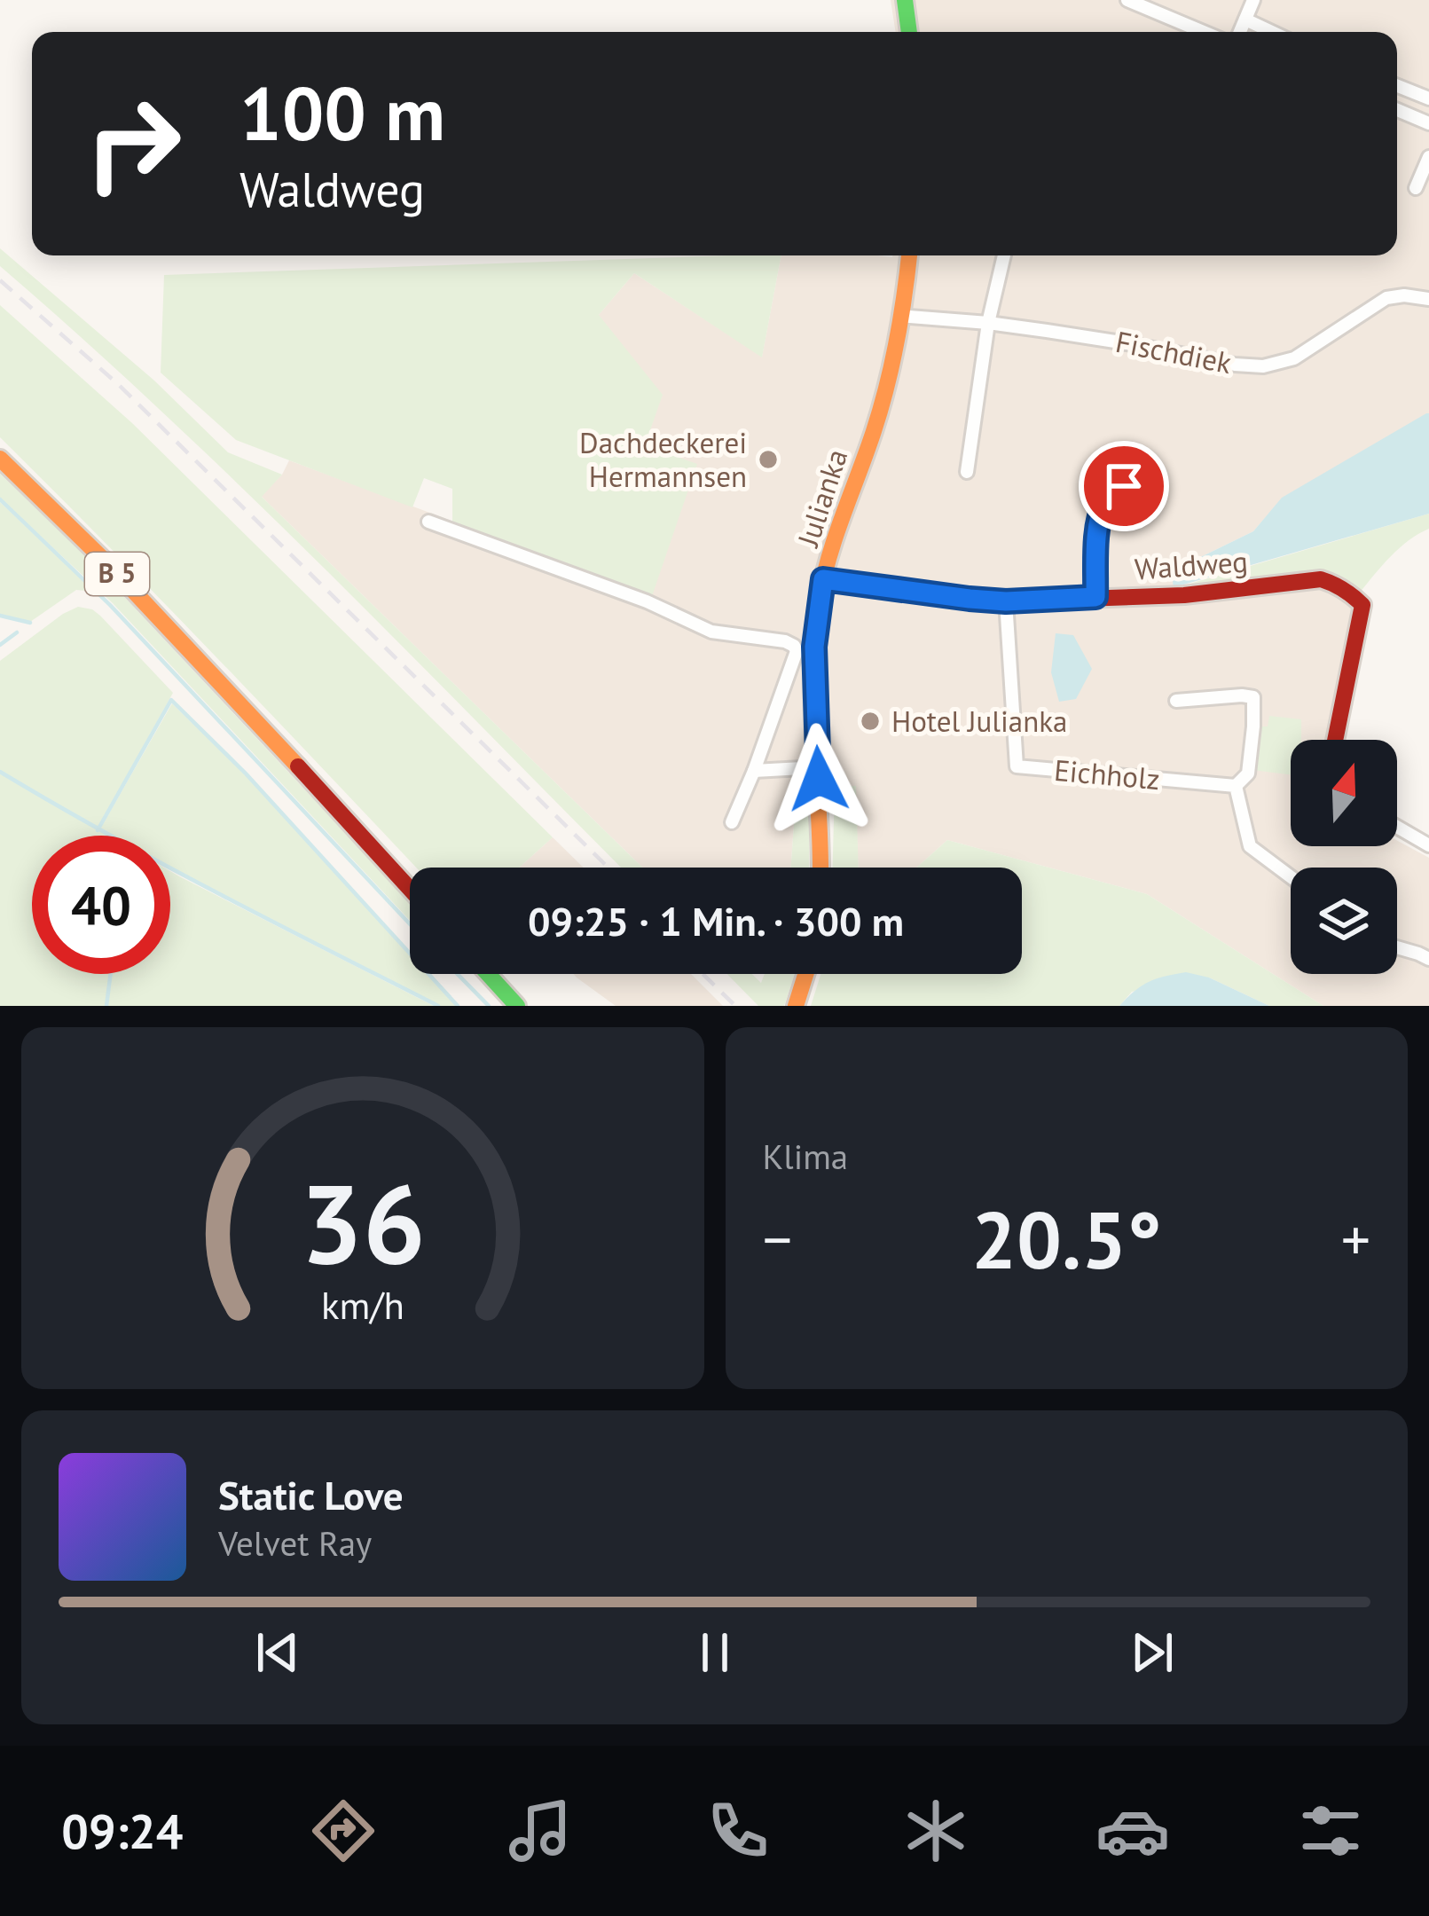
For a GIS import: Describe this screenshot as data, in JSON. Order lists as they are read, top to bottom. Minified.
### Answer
{"streets":{"main road":["Julianka","Waldweg","B 5"],"street":["Fischdiek","Eichholz"]},"crossings":[["Fischdiek","Julianka"],["Julianka","Waldweg"],["Waldweg","Eichholz"]],"places":["Dachdeckerei Hermannsen","Hotel Julianka"],"north":"top","page":{"turn":["100 m","Waldweg"],"limit":"40","trip":"09:25 · 1 Min. · 300 m","tile":"Klima","heat":["−","20.5°","+"],"song":["Static Love","Velvet Ray"],"tabs":"09:24","gauge":["36","km/h"]}}
